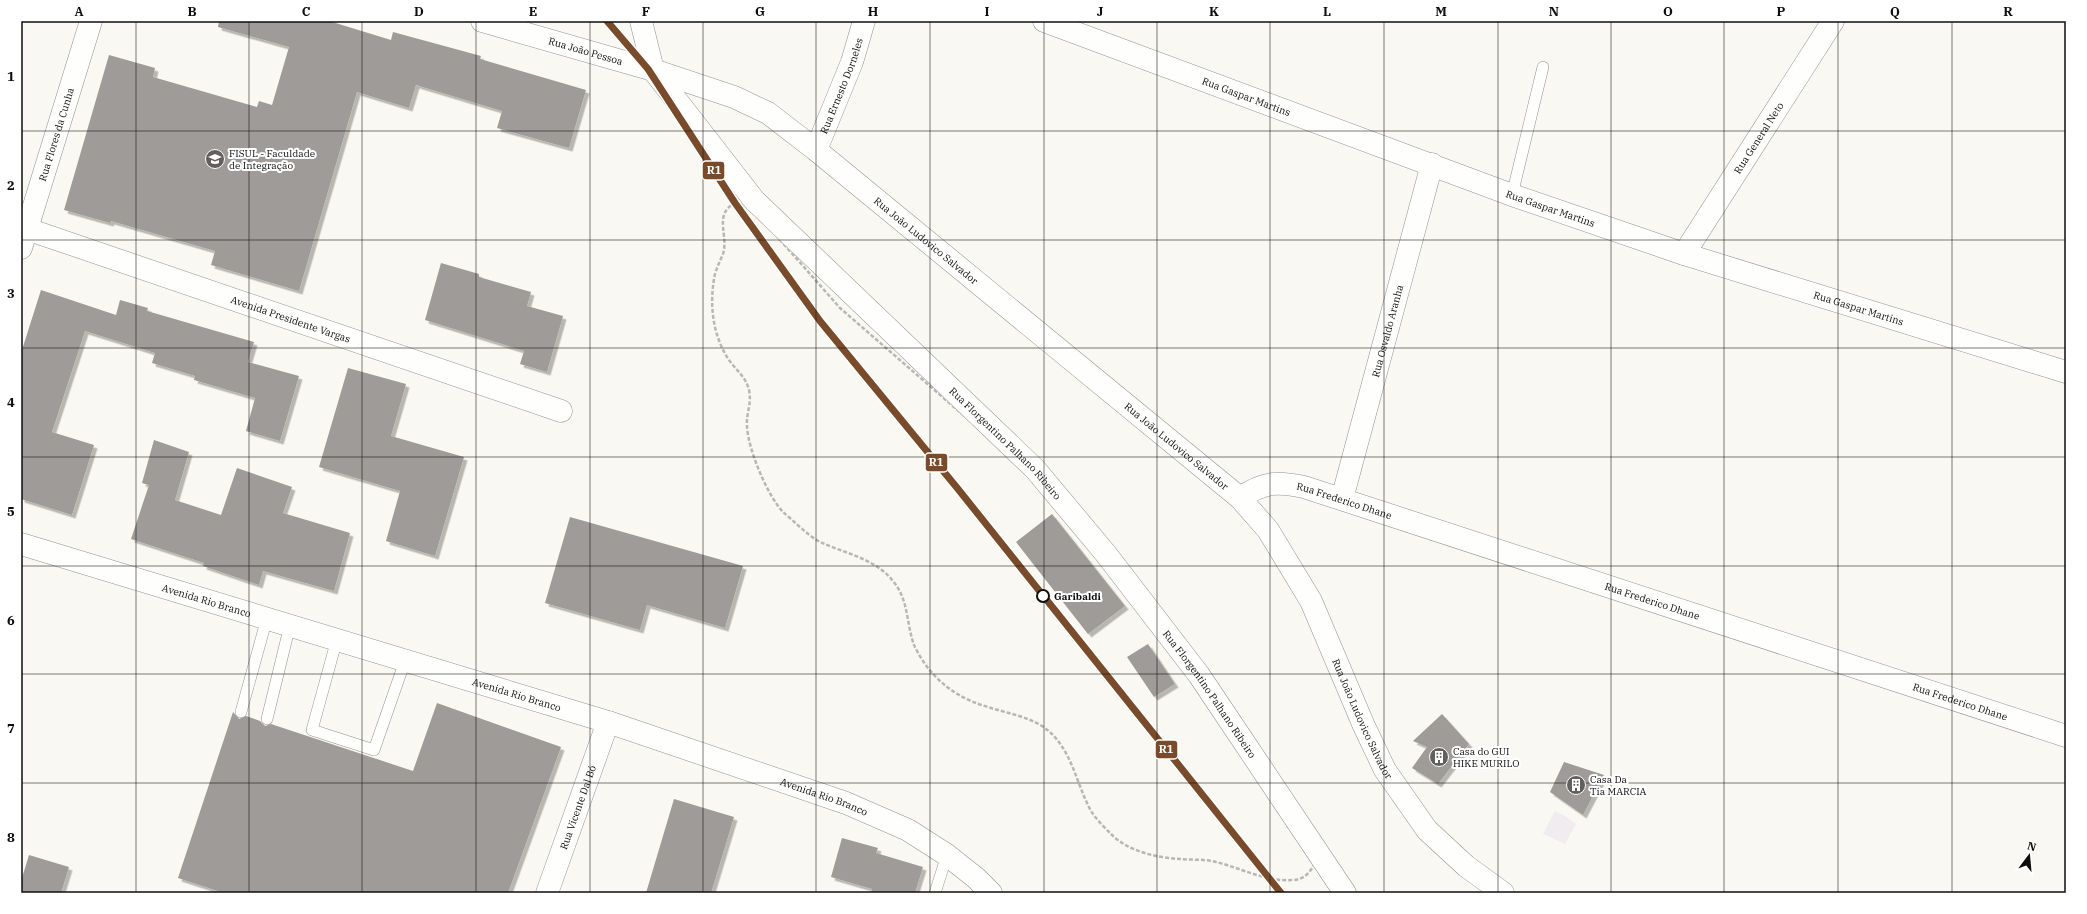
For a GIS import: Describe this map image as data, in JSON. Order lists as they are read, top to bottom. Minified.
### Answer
{"streets":{"street":["Rua João Pessoa","Rua Ernesto Dorneles","Rua Gaspar Martins","Rua Flores da Cunha","Rua General Neto","Rua João Ludovico Salvador","Avenida Presidente Vargas","Rua Osvaldo Aranha","Rua Florgentino Palhano Ribeiro","Rua Frederico Dhane","Avenida Rio Branco","Rua Vicente Dal Bó"]},"crossings":[["Rua João Pessoa","Rua João Ludovico Salvador"],["Rua João Pessoa","Rua Florgentino Palhano Ribeiro"],["Rua Ernesto Dorneles","Rua João Ludovico Salvador"],["Rua Gaspar Martins","Rua General Neto"],["Rua Gaspar Martins","Rua Osvaldo Aranha"],["Rua Flores da Cunha","Avenida Presidente Vargas"],["Rua João Ludovico Salvador","Rua Frederico Dhane"],["Rua Osvaldo Aranha","Rua Frederico Dhane"],["Avenida Rio Branco","Rua Vicente Dal Bó"]],"places":{"school or university":["FISUL - Faculdade de Integração"],"other":["Garibaldi"],"building":["Casa do GUI HIKE MURILO","Casa Da Tia MARCIA"]},"lines":["transit line R1"],"north":"top","grid":{"columns":["A","B","C","D","E","F","G","H","I","J","K","L","M","N","O","P","Q","R"],"rows":["1","2","3","4","5","6","7","8"]}}
